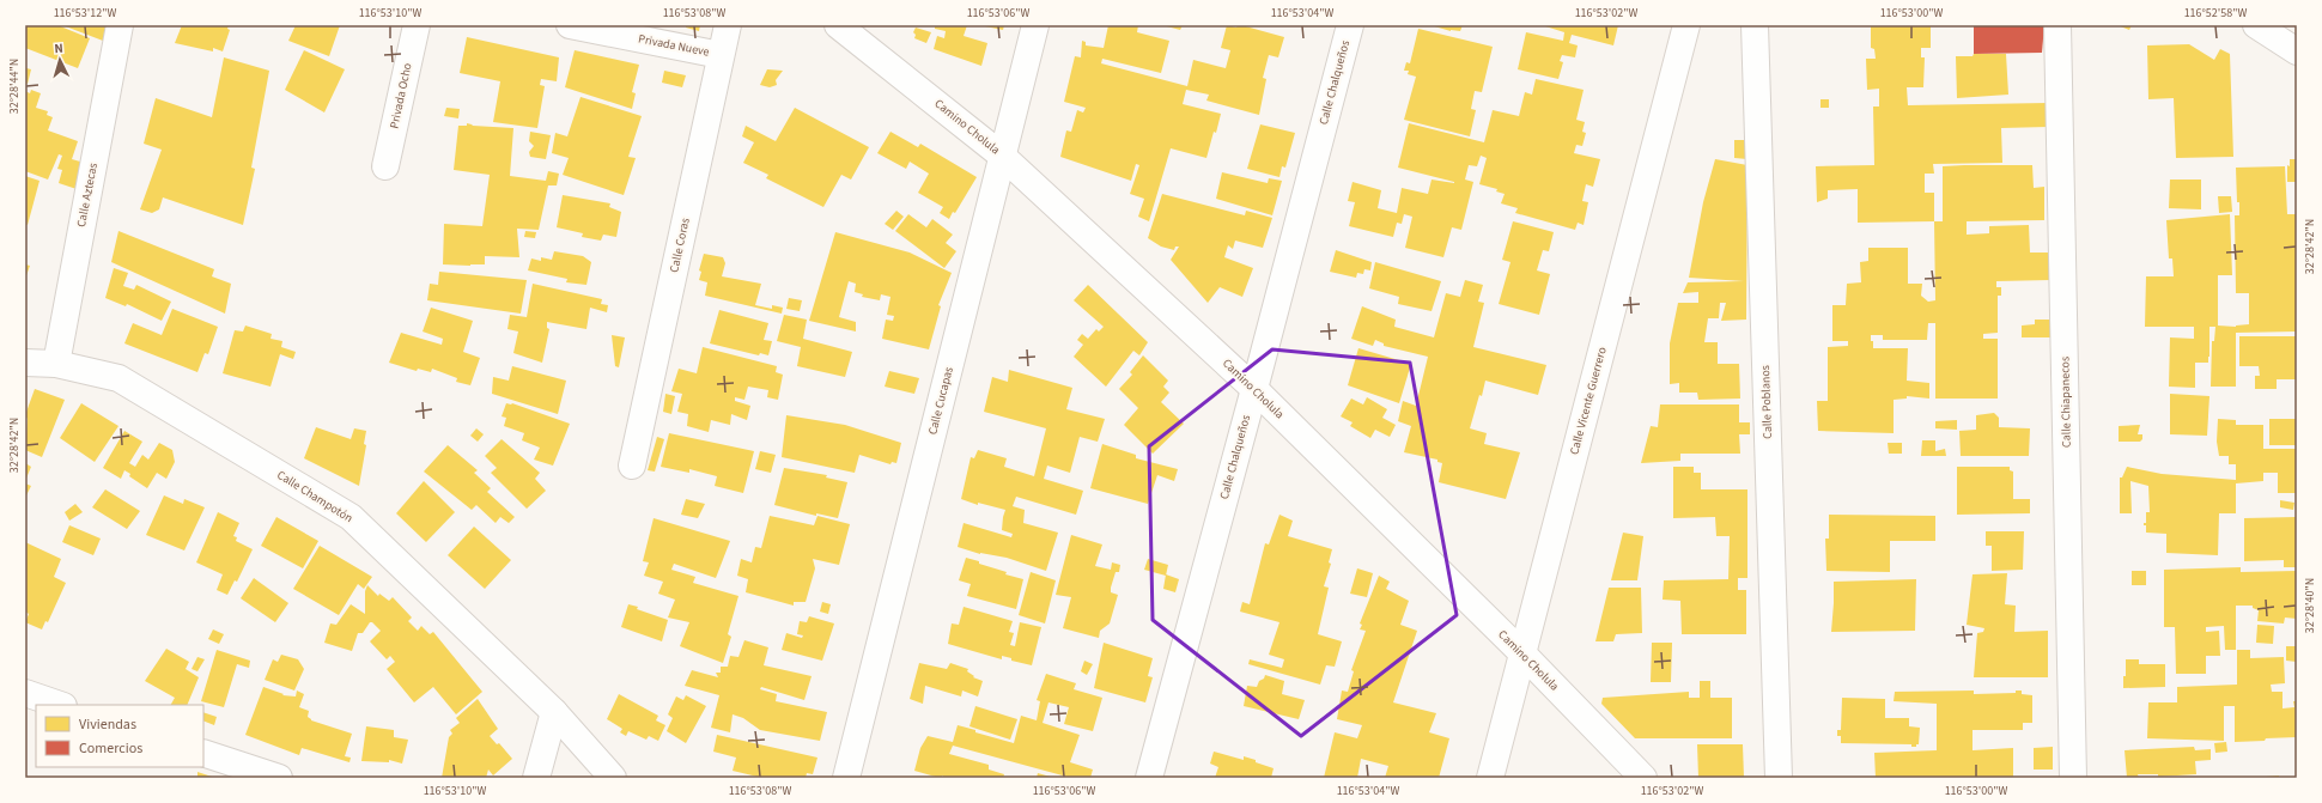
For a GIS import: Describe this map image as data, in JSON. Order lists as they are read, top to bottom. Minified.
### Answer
{"streets":{"street":["Privada Nueve","Calle Chalqueños","Privada Ocho","Camino Cholula","Calle Aztecas","Calle Coras","Calle Cucapas","Calle Vicente Guerrero","Calle Poblanos","Calle Chiapanecos","Calle Champotón"]},"crossings":[["Privada Nueve","Calle Coras"],["Calle Chalqueños","Camino Cholula"],["Camino Cholula","Calle Cucapas"],["Camino Cholula","Calle Vicente Guerrero"],["Calle Aztecas","Calle Champotón"]],"legend":["Viviendas","Comercios"],"north":"top","coordinates":["116°53'12\"W","116°53'10\"W","116°53'08\"W","116°53'06\"W","116°53'04\"W","116°53'02\"W","116°53'00\"W","116°52'58\"W","32°28'44\"N","32°28'42\"N","32°28'40\"N"]}
